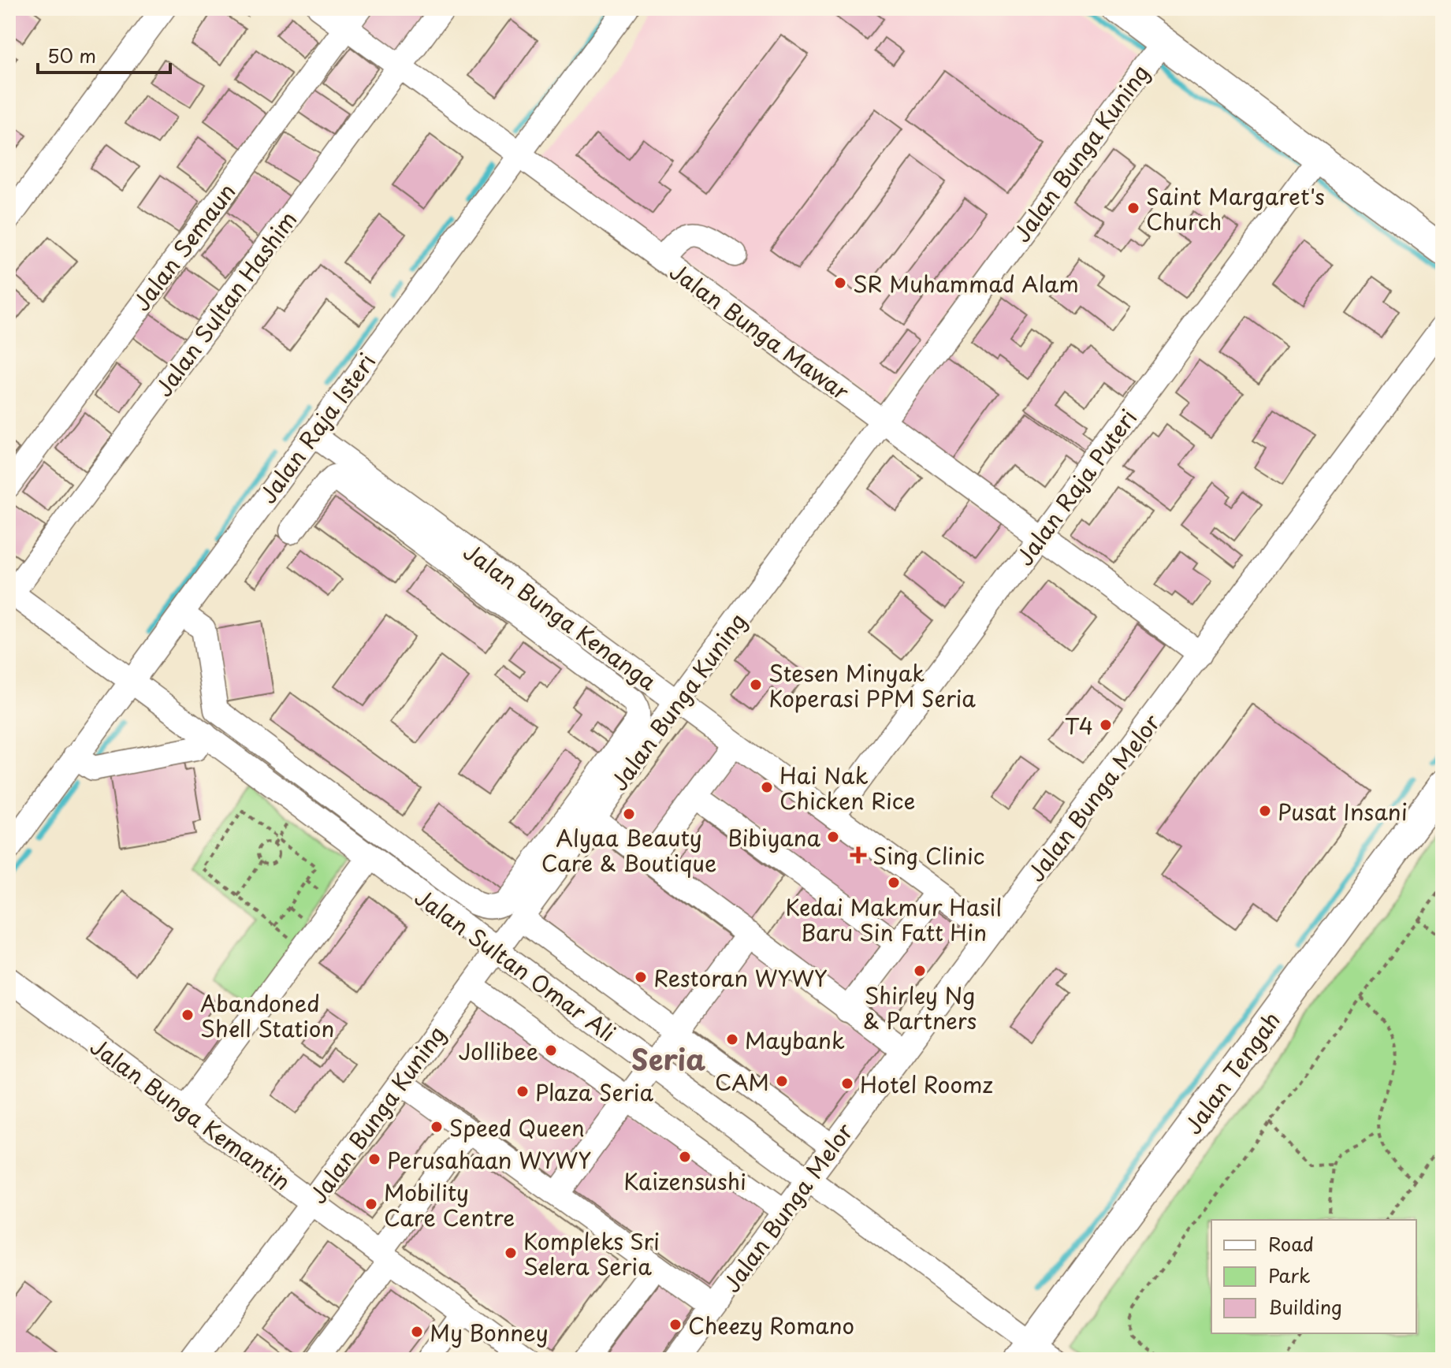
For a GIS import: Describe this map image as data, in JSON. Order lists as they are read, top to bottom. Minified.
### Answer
{"streets":{"main road":["Jalan Tengah"],"street":["Jalan Bunga Kuning","Jalan Semaun","Jalan Sultan Hashim","Jalan Bunga Mawar","Jalan Raja Isteri","Jalan Raja Puteri","Jalan Bunga Kenanga","Jalan Bunga Melor","Jalan Sultan Omar Ali","Jalan Bunga Kemantin"]},"crossings":[["Jalan Bunga Kuning","Jalan Bunga Mawar"],["Jalan Bunga Kuning","Jalan Bunga Kenanga"],["Jalan Bunga Kuning","Jalan Sultan Omar Ali"],["Jalan Bunga Kuning","Jalan Bunga Kemantin"],["Jalan Semaun","Jalan Bunga Mawar"],["Jalan Sultan Hashim","Jalan Bunga Mawar"],["Jalan Sultan Hashim","Jalan Sultan Omar Ali"],["Jalan Bunga Mawar","Jalan Raja Isteri"],["Jalan Bunga Mawar","Jalan Raja Puteri"],["Jalan Bunga Mawar","Jalan Bunga Melor"],["Jalan Raja Isteri","Jalan Bunga Kenanga"],["Jalan Raja Isteri","Jalan Sultan Omar Ali"],["Jalan Raja Puteri","Jalan Bunga Kenanga"],["Jalan Bunga Kenanga","Jalan Bunga Melor"],["Jalan Bunga Melor","Jalan Sultan Omar Ali"],["Jalan Sultan Omar Ali","Jalan Tengah"]],"districts":["Seria"],"places":{"other":["Saint Margaret's Church","SR Muhammad Alam","Stesen Minyak Koperasi PPM Seria","T4","Hai Nak Chicken Rice","Pusat Insani","Alyaa Beauty Care & Boutique","Bibiyana","Kedai Makmur Hasil Baru Sin Fatt Hin","Shirley Ng & Partners","Restoran WYWY","Abandoned Shell Station","Maybank","Jollibee","CAM","Hotel Roomz","Plaza Seria","Speed Queen","Kaizensushi","Perusahaan WYWY","Mobility Care Centre","Kompleks Sri Selera Seria","Cheezy Romano","My Bonney"],"health":["Sing Clinic"]},"legend":["Road","Park","Building"],"scale_bar":"50 m"}
